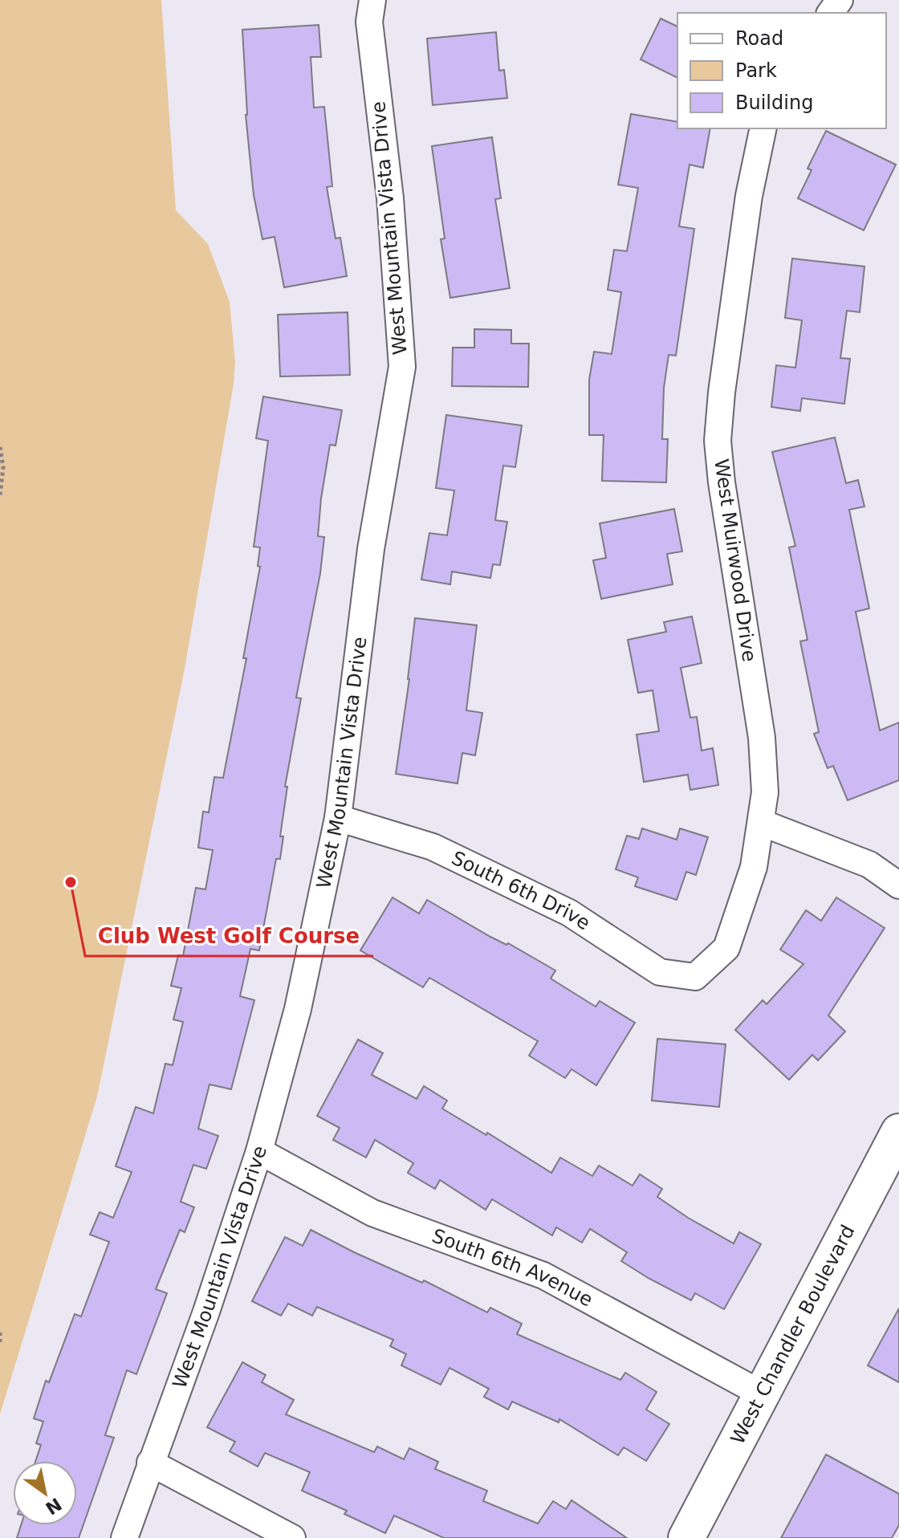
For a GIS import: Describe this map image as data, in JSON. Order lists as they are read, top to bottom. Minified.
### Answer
{"streets":{"main road":["West Chandler Boulevard"],"street":["West Mountain Vista Drive","West Muirwood Drive","South 6th Drive","South 6th Avenue"]},"crossings":[["West Mountain Vista Drive","South 6th Drive"],["West Mountain Vista Drive","South 6th Avenue"],["West Muirwood Drive","South 6th Drive"],["South 6th Avenue","West Chandler Boulevard"]],"places":["Club West Golf Course"],"legend":["Road","Park","Building"],"north":"bottom right"}
